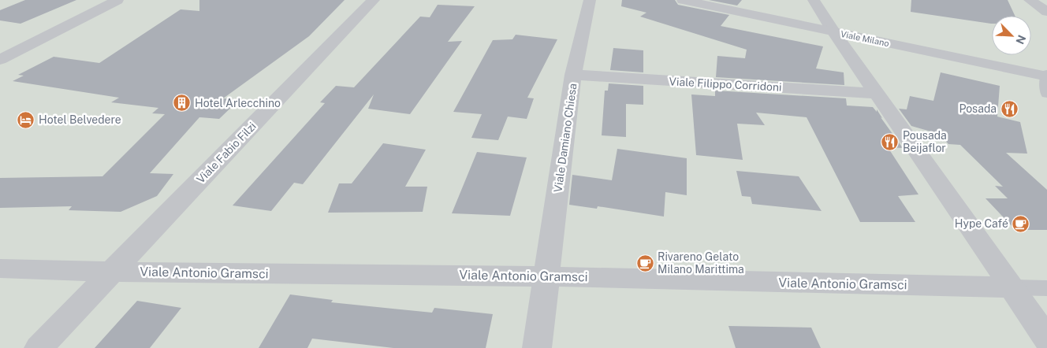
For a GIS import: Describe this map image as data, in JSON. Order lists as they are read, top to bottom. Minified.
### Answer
{"streets":{"street":["Viale Milano","Viale Filippo Corridoni","Viale Damiano Chiesa","Viale Fabio Filzi","Viale Antonio Gramsci"]},"crossings":[["Viale Filippo Corridoni","Viale Damiano Chiesa"],["Viale Damiano Chiesa","Viale Antonio Gramsci"],["Viale Fabio Filzi","Viale Antonio Gramsci"]],"places":{"building":["Hotel Arlecchino"],"restaurant":["Posada","Pousada Beijaflor"],"hotel":["Hotel Belvedere"],"cafe":["Hype Café","Rivareno Gelato Milano Marittima"]},"north":"bottom right"}
